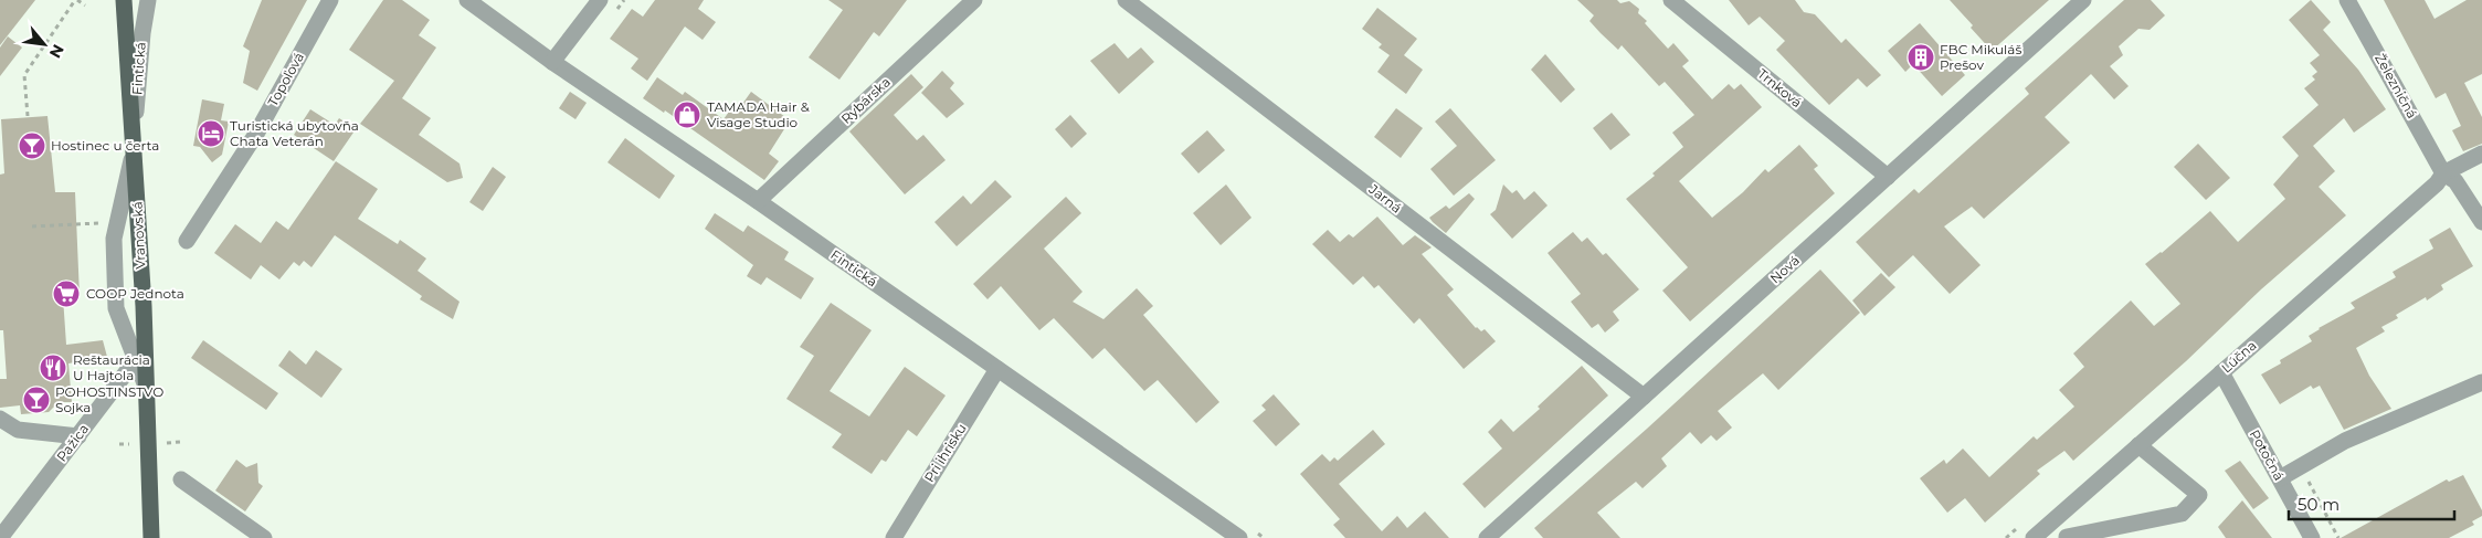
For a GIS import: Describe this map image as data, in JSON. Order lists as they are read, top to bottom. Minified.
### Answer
{"streets":{"main road":["Vranovská"],"street":["Fintická","Topoľová","Železničná","Trnková","Rybárska","Jarná","Nová","Lúčna","Pažica","Pri ihrisku","Potočná"]},"crossings":[["Fintická","Rybárska"],["Fintická","Vranovská"],["Fintická","Pažica"],["Fintická","Pri ihrisku"],["Železničná","Lúčna"],["Trnková","Nová"],["Jarná","Nová"],["Vranovská","Pažica"],["Lúčna","Potočná"]],"places":{"building":["FBC Mikuláš Prešov"],"shop":["TAMADA Hair & Visage Studio"],"hotel":["Turistická ubytovňa Chata Veterán"],"bar":["Hostinec u čerta","POHOSTINSTVO Sojka"],"supermarket":["COOP Jednota"],"restaurant":["Reštaurácia U Hajtola"]},"scale_bar":"50 m","north":"bottom right"}
